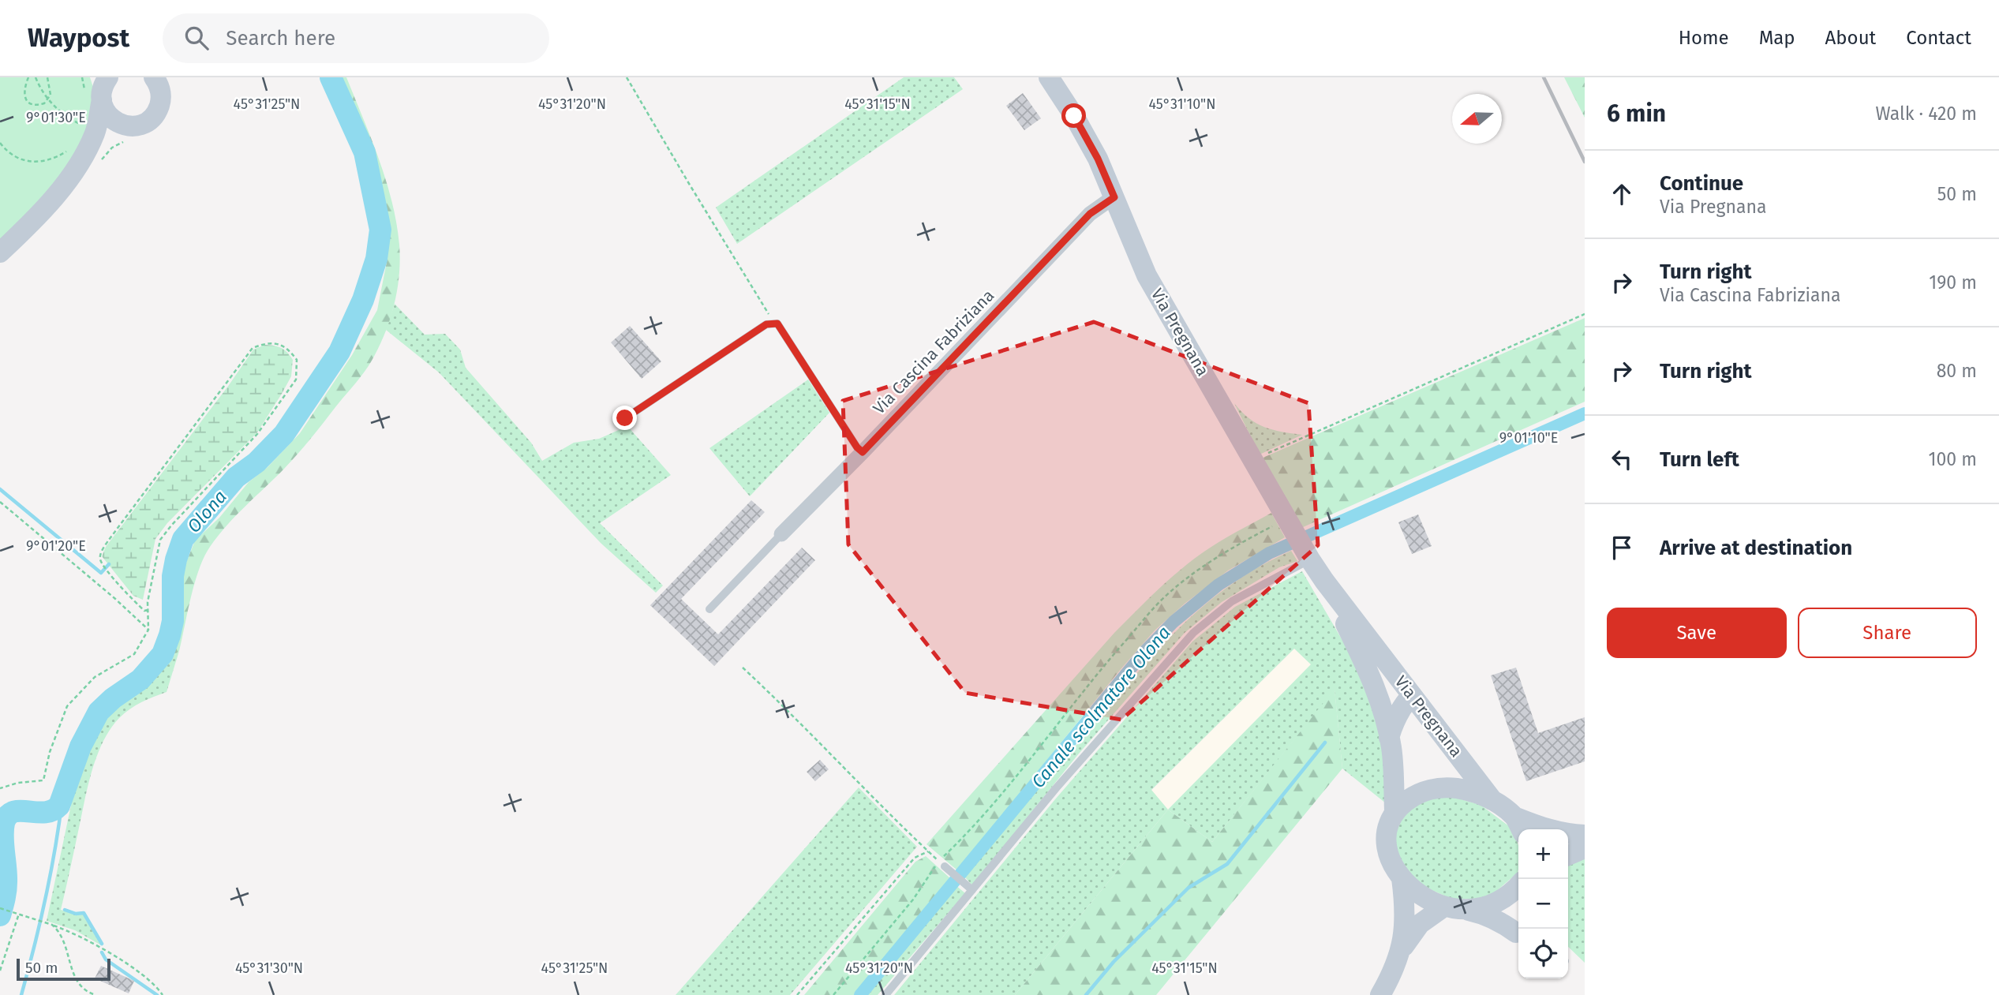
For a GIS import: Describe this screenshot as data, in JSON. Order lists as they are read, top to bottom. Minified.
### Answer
{"streets":{"street":["Via Pregnana","Via Cascina Fabriziana"]},"crossings":[["Via Pregnana","Via Cascina Fabriziana"]],"water":["Olona","Canale scolmatore Olona"],"scale_bar":"50 m","north":"left","page":{"header":"Waypost","search":"Search here","nav":["Home","Map","About","Contact"],"heading":["6 min","Walk · 420 m"],"list":[["Continue","Via Pregnana","50 m"],["Turn right","Via Cascina Fabriziana","190 m"],["Turn right","80 m"],["Turn left","100 m"],"Arrive at destination"],"buttons":["Save","Share"],"map_buttons":["+","−"],"scale":"50 m"},"coordinates":["45°31'25\"N","45°31'20\"N","45°31'15\"N","45°31'10\"N","9°01'30\"E","9°01'10\"E","9°01'20\"E","45°31'30\"N"]}
